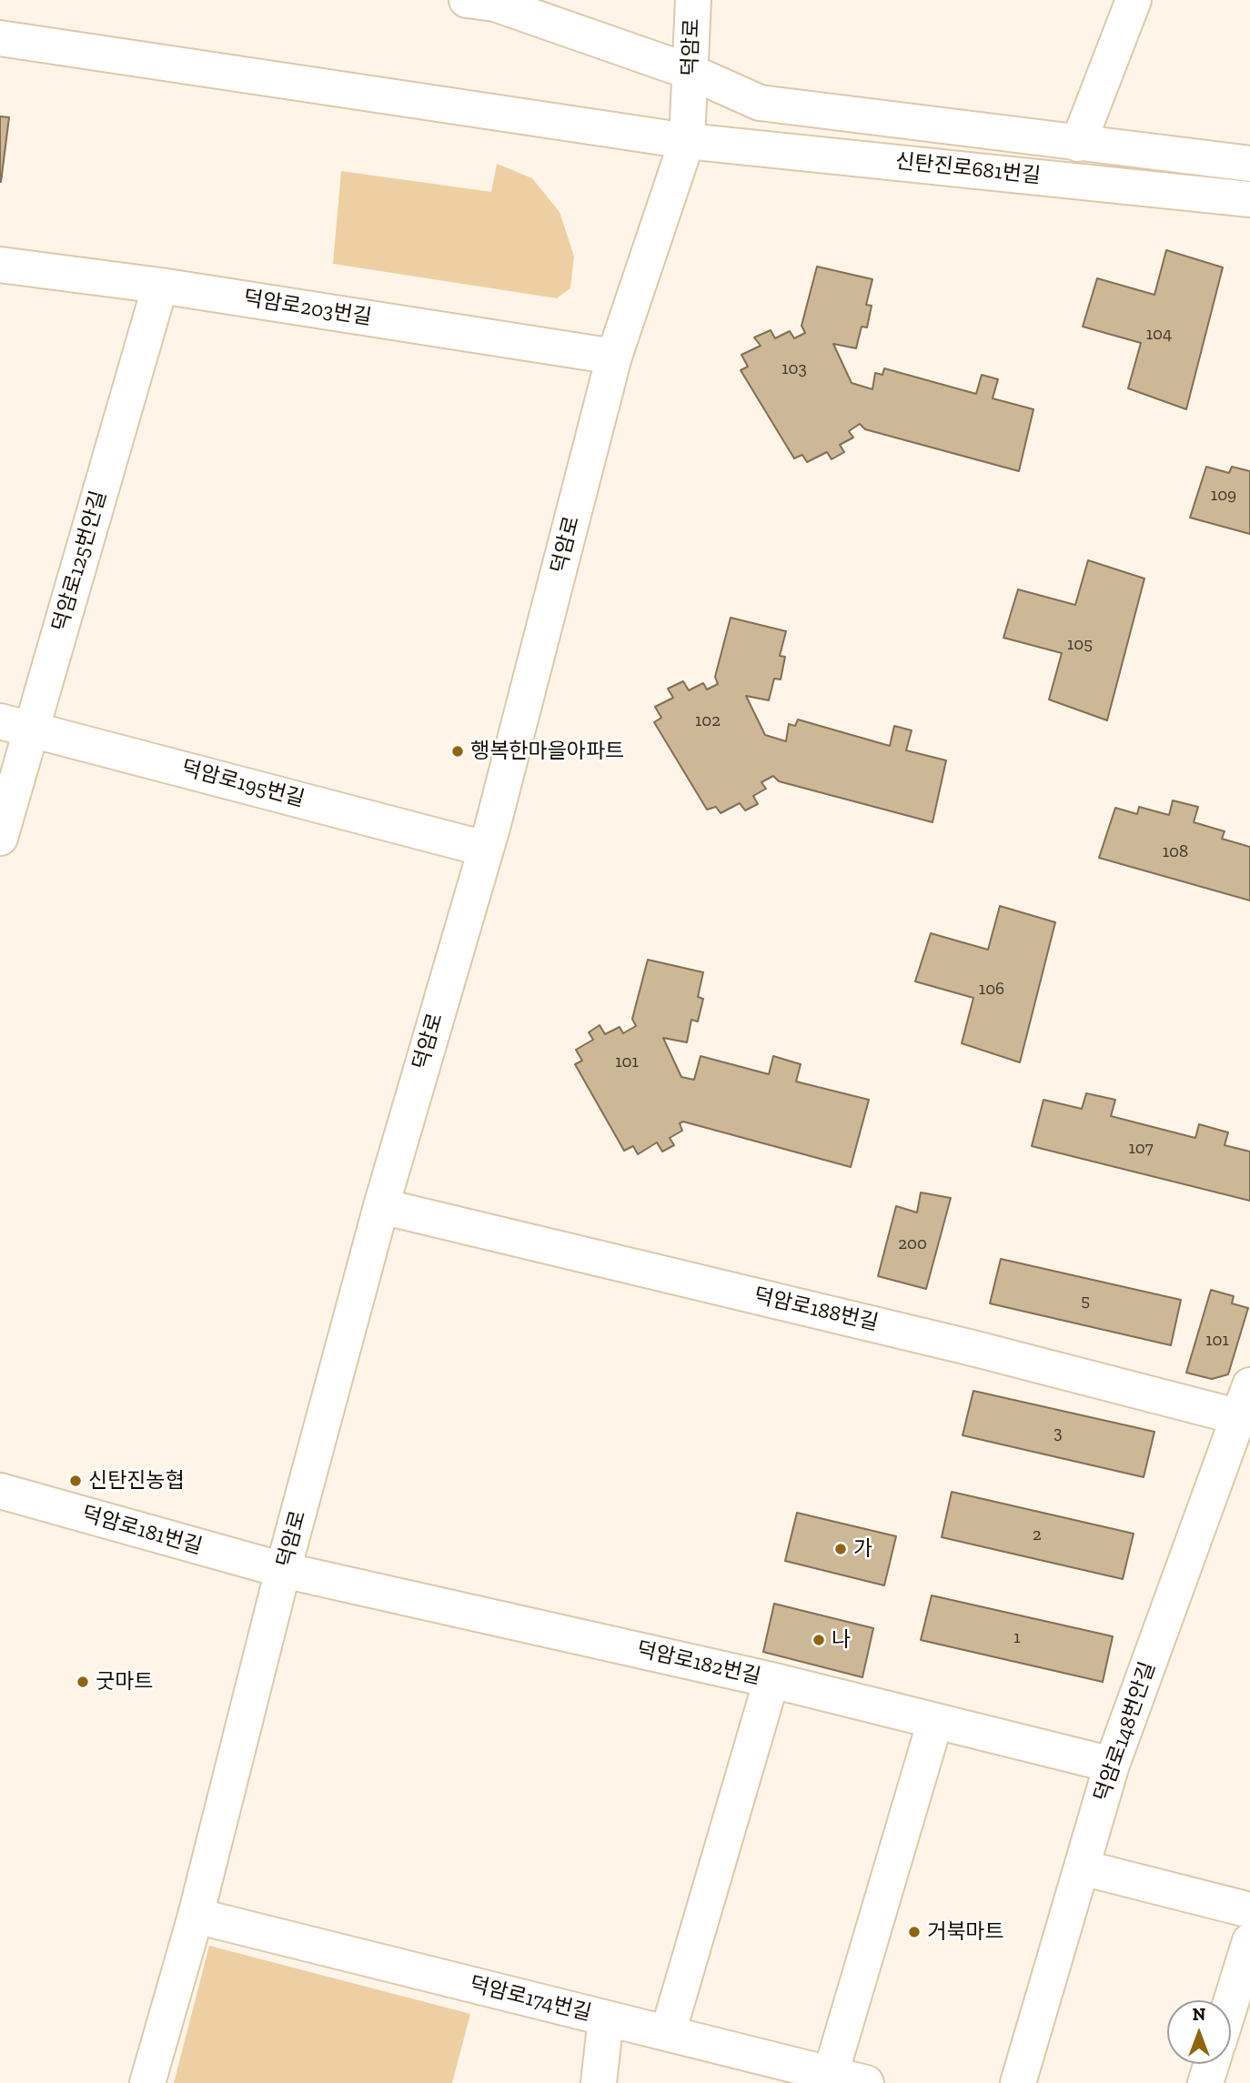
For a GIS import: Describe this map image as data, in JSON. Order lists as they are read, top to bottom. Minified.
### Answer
{"streets":{"main road":["덕암로","신탄진로681번길","덕암로203번길","덕암로125번안길","덕암로195번길","덕암로188번길","덕암로181번길","덕암로182번길","덕암로148번안길","덕암로174번길"]},"crossings":[["덕암로","신탄진로681번길"],["덕암로","덕암로203번길"],["덕암로","덕암로195번길"],["덕암로","덕암로188번길"],["덕암로","덕암로181번길"],["덕암로","덕암로182번길"],["덕암로","덕암로174번길"],["덕암로203번길","덕암로125번안길"],["덕암로125번안길","덕암로195번길"],["덕암로188번길","덕암로148번안길"],["덕암로181번길","덕암로182번길"],["덕암로182번길","덕암로148번안길"]],"places":["행복한마을아파트","신탄진농협","가","나","굿마트","거북마트"],"house_numbers":["104","103","109","105","102","108","106","101","107","200","5","101","3","2","1"],"north":"top"}
